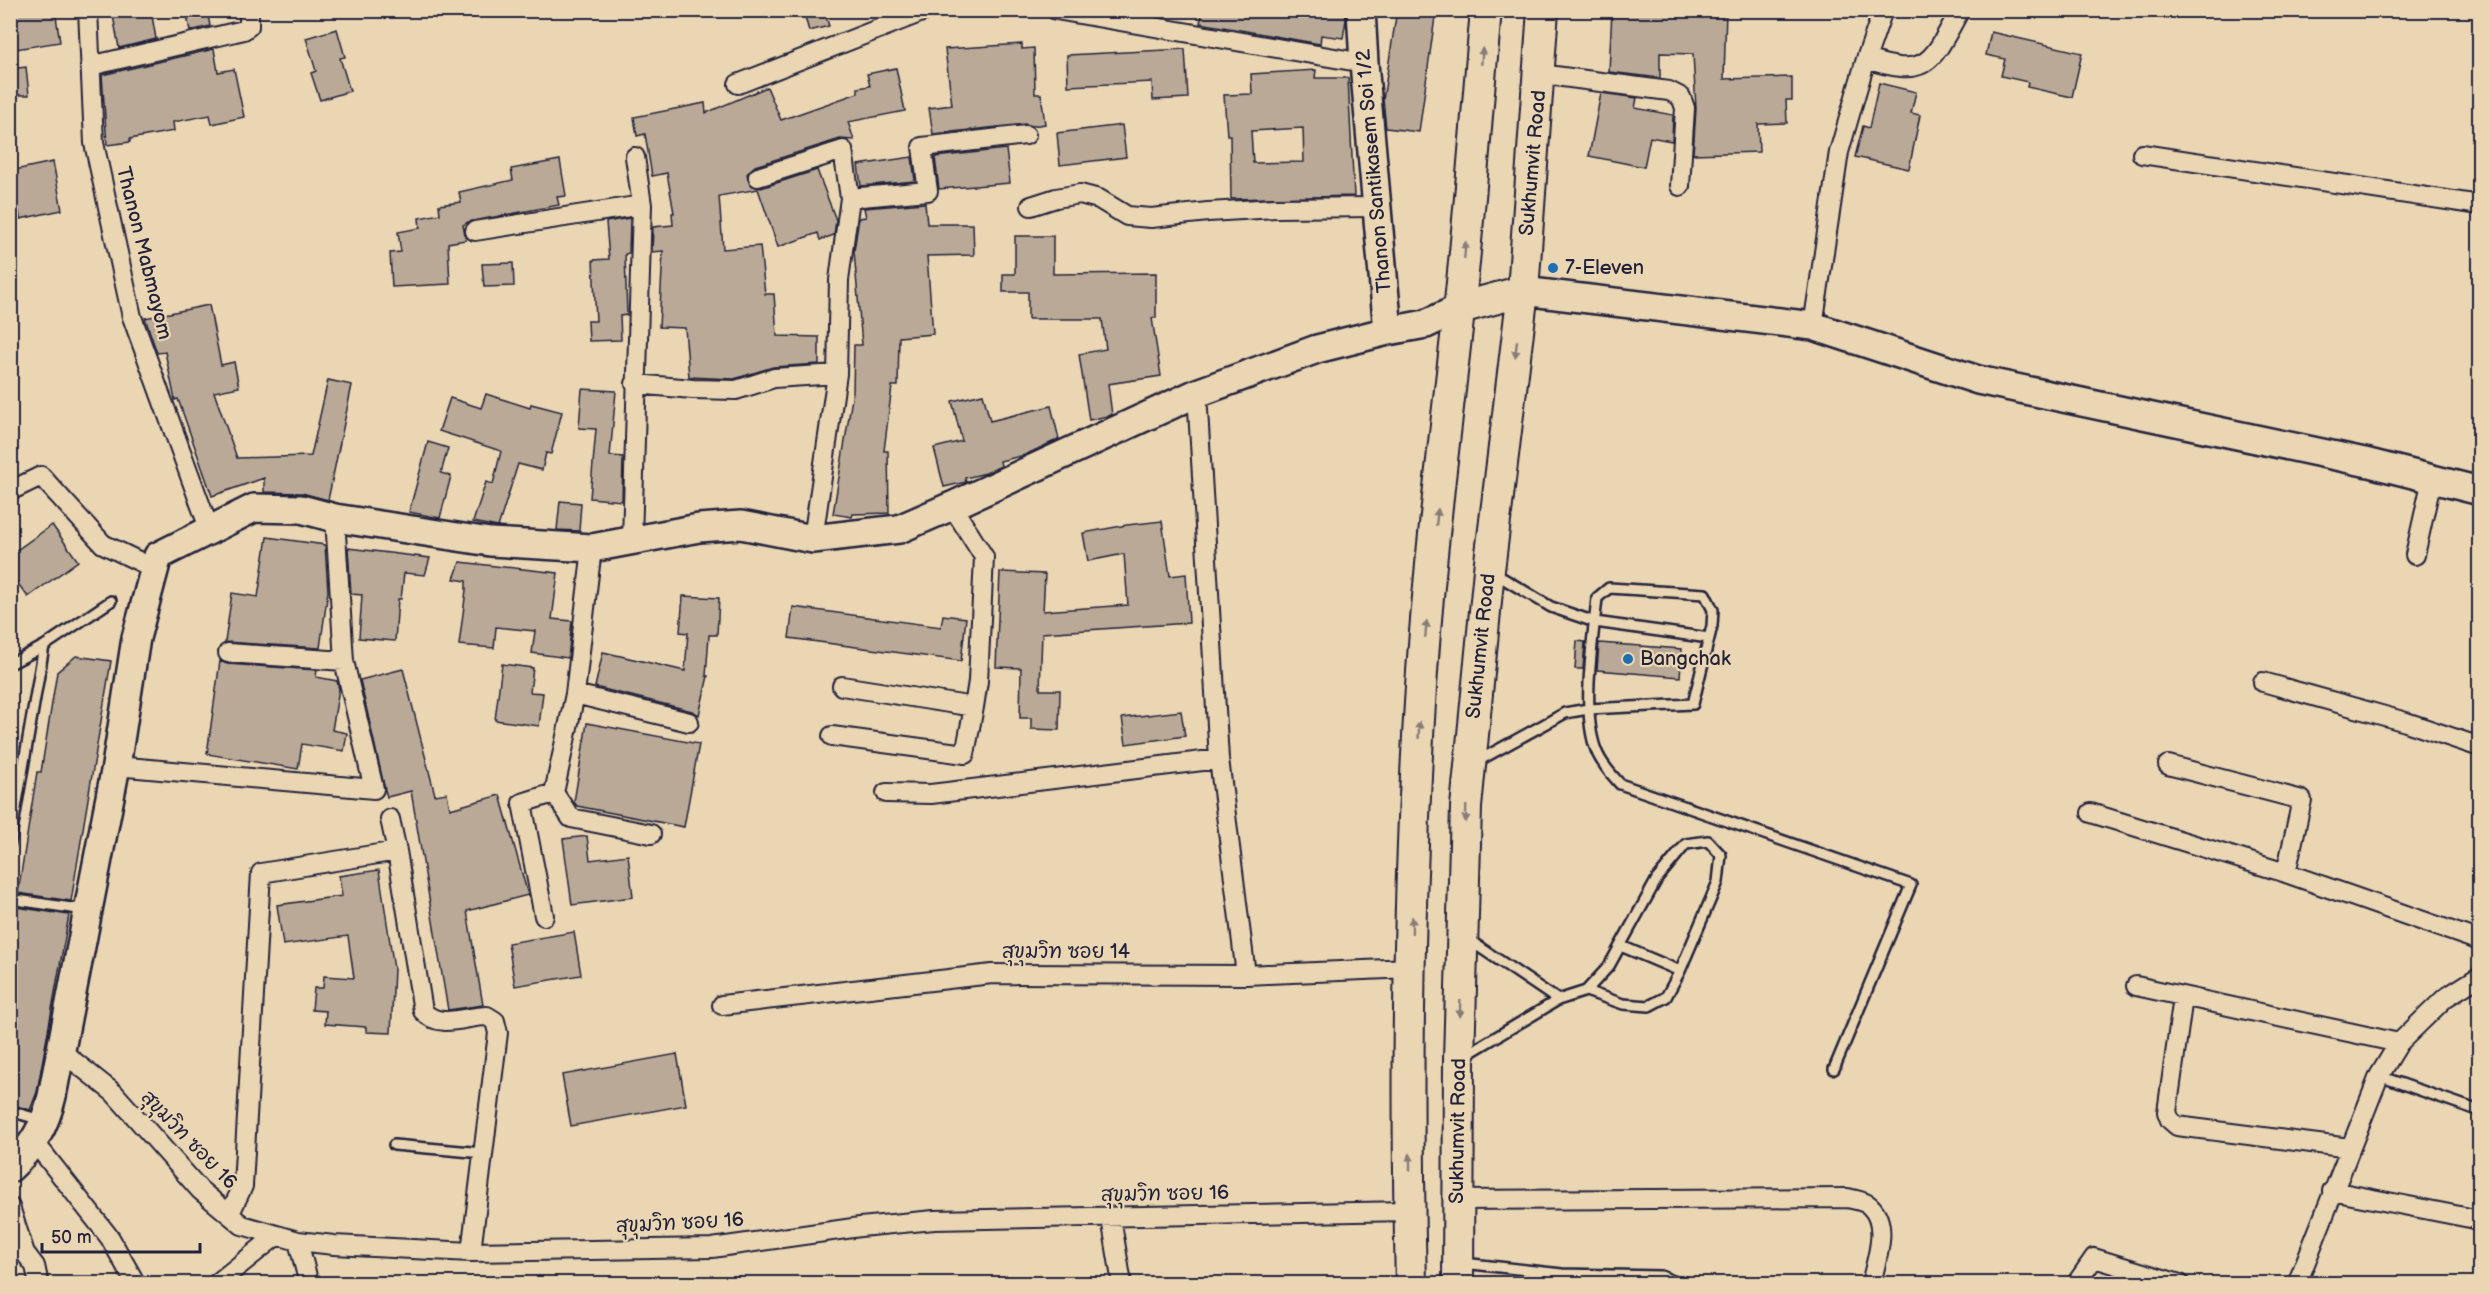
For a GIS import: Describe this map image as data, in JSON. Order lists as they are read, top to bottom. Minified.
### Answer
{"streets":{"main road":["Sukhumvit Road"],"street":["Thanon Santikasem Soi 1/2","Thanon Mabmayom","สุขุมวิท ซอย 14","สุขุมวิท ซอย 16"]},"places":["7-Eleven","Bangchak"],"scale_bar":"50 m"}
